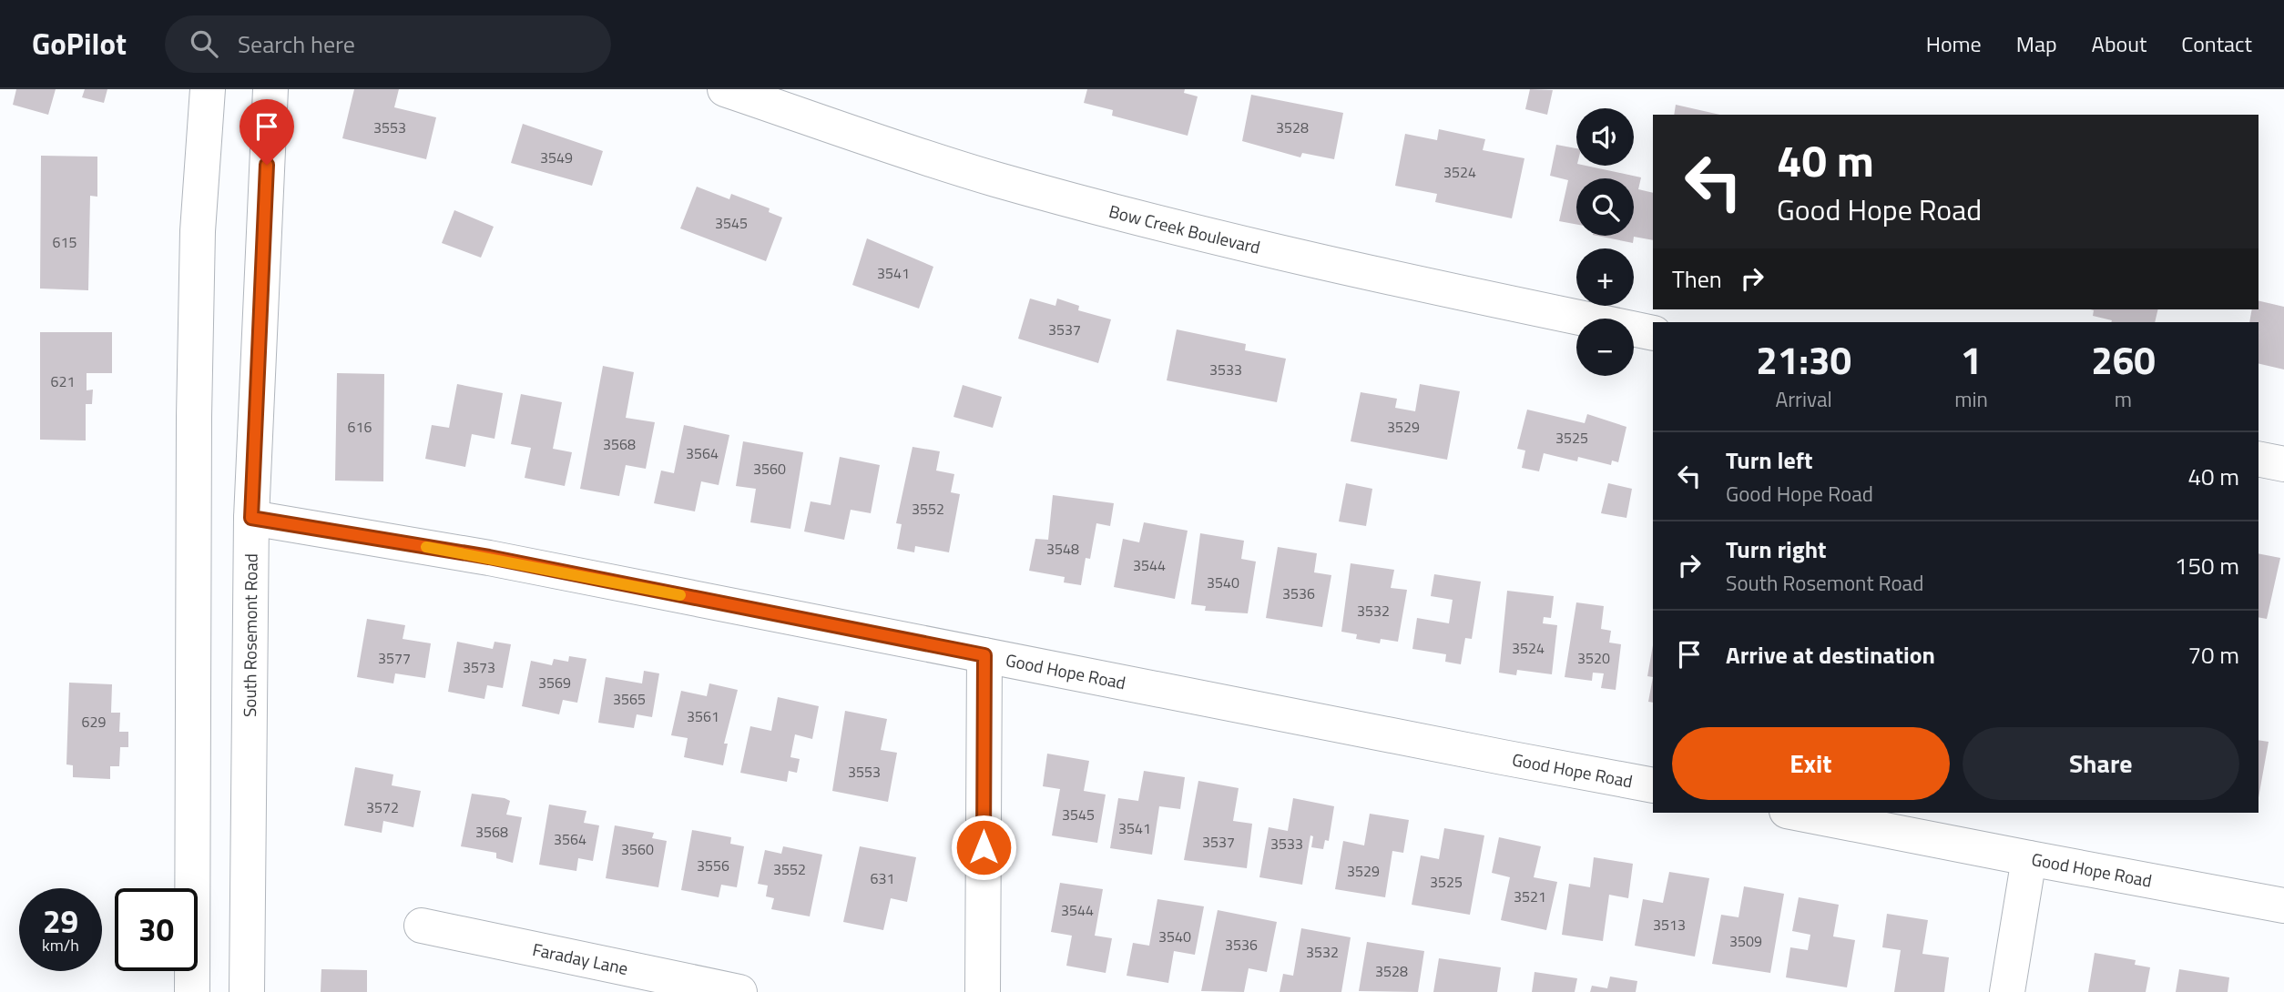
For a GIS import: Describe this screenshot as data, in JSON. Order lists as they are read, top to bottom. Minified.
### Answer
{"streets":{"street":["Bow Creek Boulevard","South Rosemont Road","Good Hope Road","Faraday Lane"]},"crossings":[["South Rosemont Road","Good Hope Road"]],"house_numbers":["3553","3528","3549","3524","3545","615","3541","3537","3533","621","616","3529","3525","3568","3564","3560","3552","3548","3544","3540","3536","3532","3524","3577","3520","3573","3569","3565","3561","629","3553","3572","3545","3541","3568","3564","3537","3533","3560","3556","3552","3529","631","3525","3521","3544","3513","3540","3509","3536","3532","3528"],"page":{"header":"GoPilot","search":"Search here","nav":["Home","Map","About","Contact"],"map_buttons":["+","−"],"turn":["40 m","Good Hope Road"],"then":"Then","eta":["21:30","Arrival","1","min","260","m"],"list":[{"name":"Turn left","note":"Good Hope Road","value":"40 m"},{"name":"Turn right","note":"South Rosemont Road","value":"150 m"},{"name":"Arrive at destination","value":"70 m"}],"buttons":["Exit","Share"],"speed":"29 km/h","limit":"30"}}
